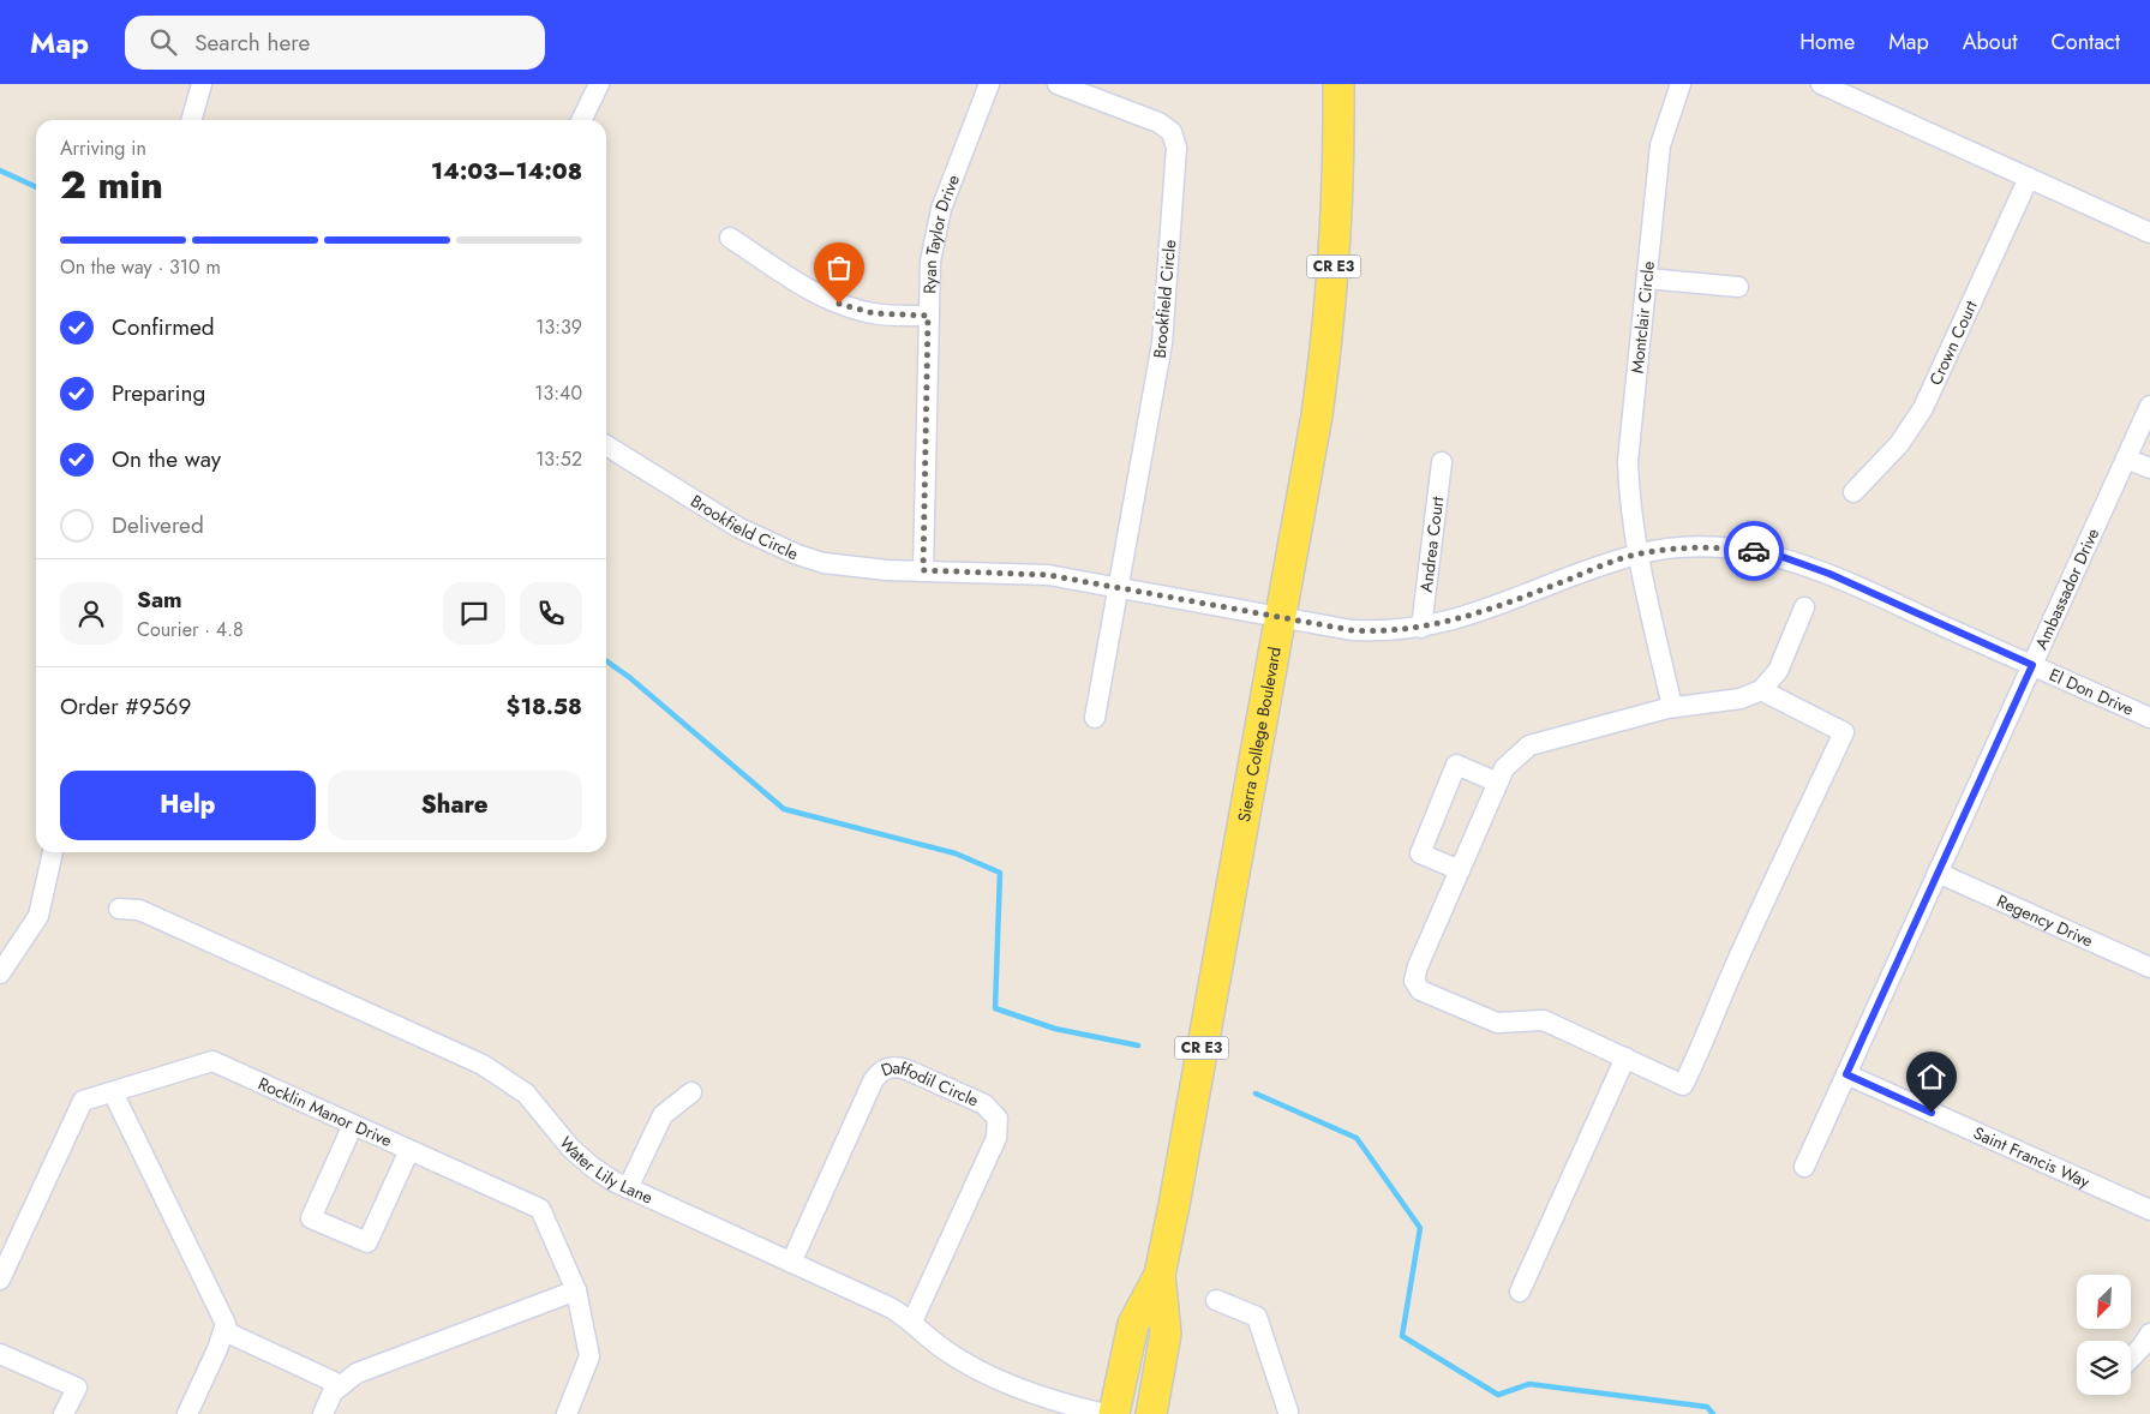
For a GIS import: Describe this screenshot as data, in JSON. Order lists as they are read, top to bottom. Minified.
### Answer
{"streets":{"main road":["CR E3","Sierra College Boulevard"],"street":["Ryan Taylor Drive","Brookfield Circle","Montclair Circle","Crown Court","Andrea Court","Ambassador Drive","El Don Drive","Regency Drive","Daffodil Circle","Rocklin Manor Drive","Saint Francis Way","Water Lily Lane"]},"crossings":[["Ryan Taylor Drive","Brookfield Circle"],["Brookfield Circle","El Don Drive"],["Brookfield Circle","Sierra College Boulevard"],["Montclair Circle","El Don Drive"],["Andrea Court","El Don Drive"],["Ambassador Drive","El Don Drive"],["Ambassador Drive","Regency Drive"],["Ambassador Drive","Saint Francis Way"],["El Don Drive","Sierra College Boulevard"],["Daffodil Circle","Water Lily Lane"]],"north":"bottom left","page":{"header":"Map","search":"Search here","nav":["Home","Map","About","Contact"],"heading":["2 min","Arriving in","14:03–14:08"],"panel":["Sam","Courier · 4.8","Order #9569","$18.58"],"bar":"On the way · 310 m","list":[["Confirmed","13:39"],["Preparing","13:40"],["On the way","13:52"],"Delivered"],"buttons":["Help","Share"]}}
